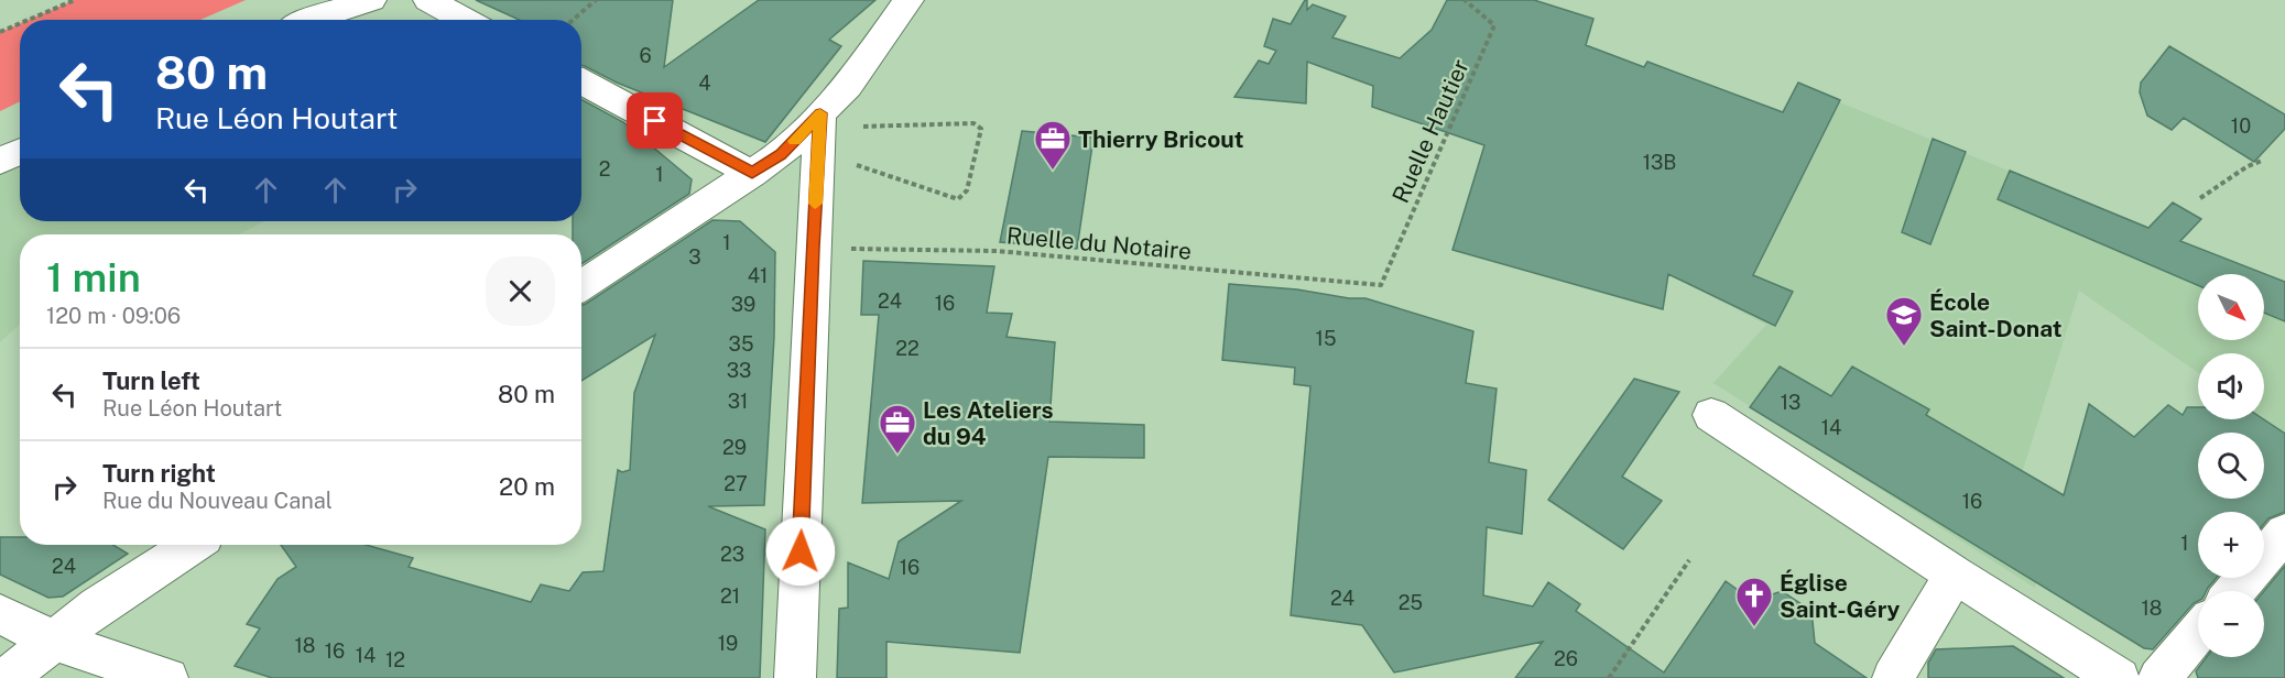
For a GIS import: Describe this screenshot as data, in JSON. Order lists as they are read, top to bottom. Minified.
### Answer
{"streets":{"path":["Ruelle Hautier","Ruelle du Notaire"]},"crossings":[["Ruelle Hautier","Ruelle du Notaire"]],"places":{"office":["Thierry Bricout","Les Ateliers du 94"],"school or university":["École Saint-Donat"],"church":["Église Saint-Géry"]},"house_numbers":["6","4","10","13B","2","1","1","3","41","24","16","39","15","35","22","33","31","13","14","29","27","16","1","23","24","16","21","24","25","18","19","18","16","14","26","12"],"north":"bottom right","page":{"turn":["80 m","Rue Léon Houtart"],"heading":["1 min","120 m · 09:06"],"map_buttons":["+","−"],"list":[{"name":"Turn left","note":"Rue Léon Houtart","value":"80 m"},{"name":"Turn right","note":"Rue du Nouveau Canal","value":"20 m"}]}}
